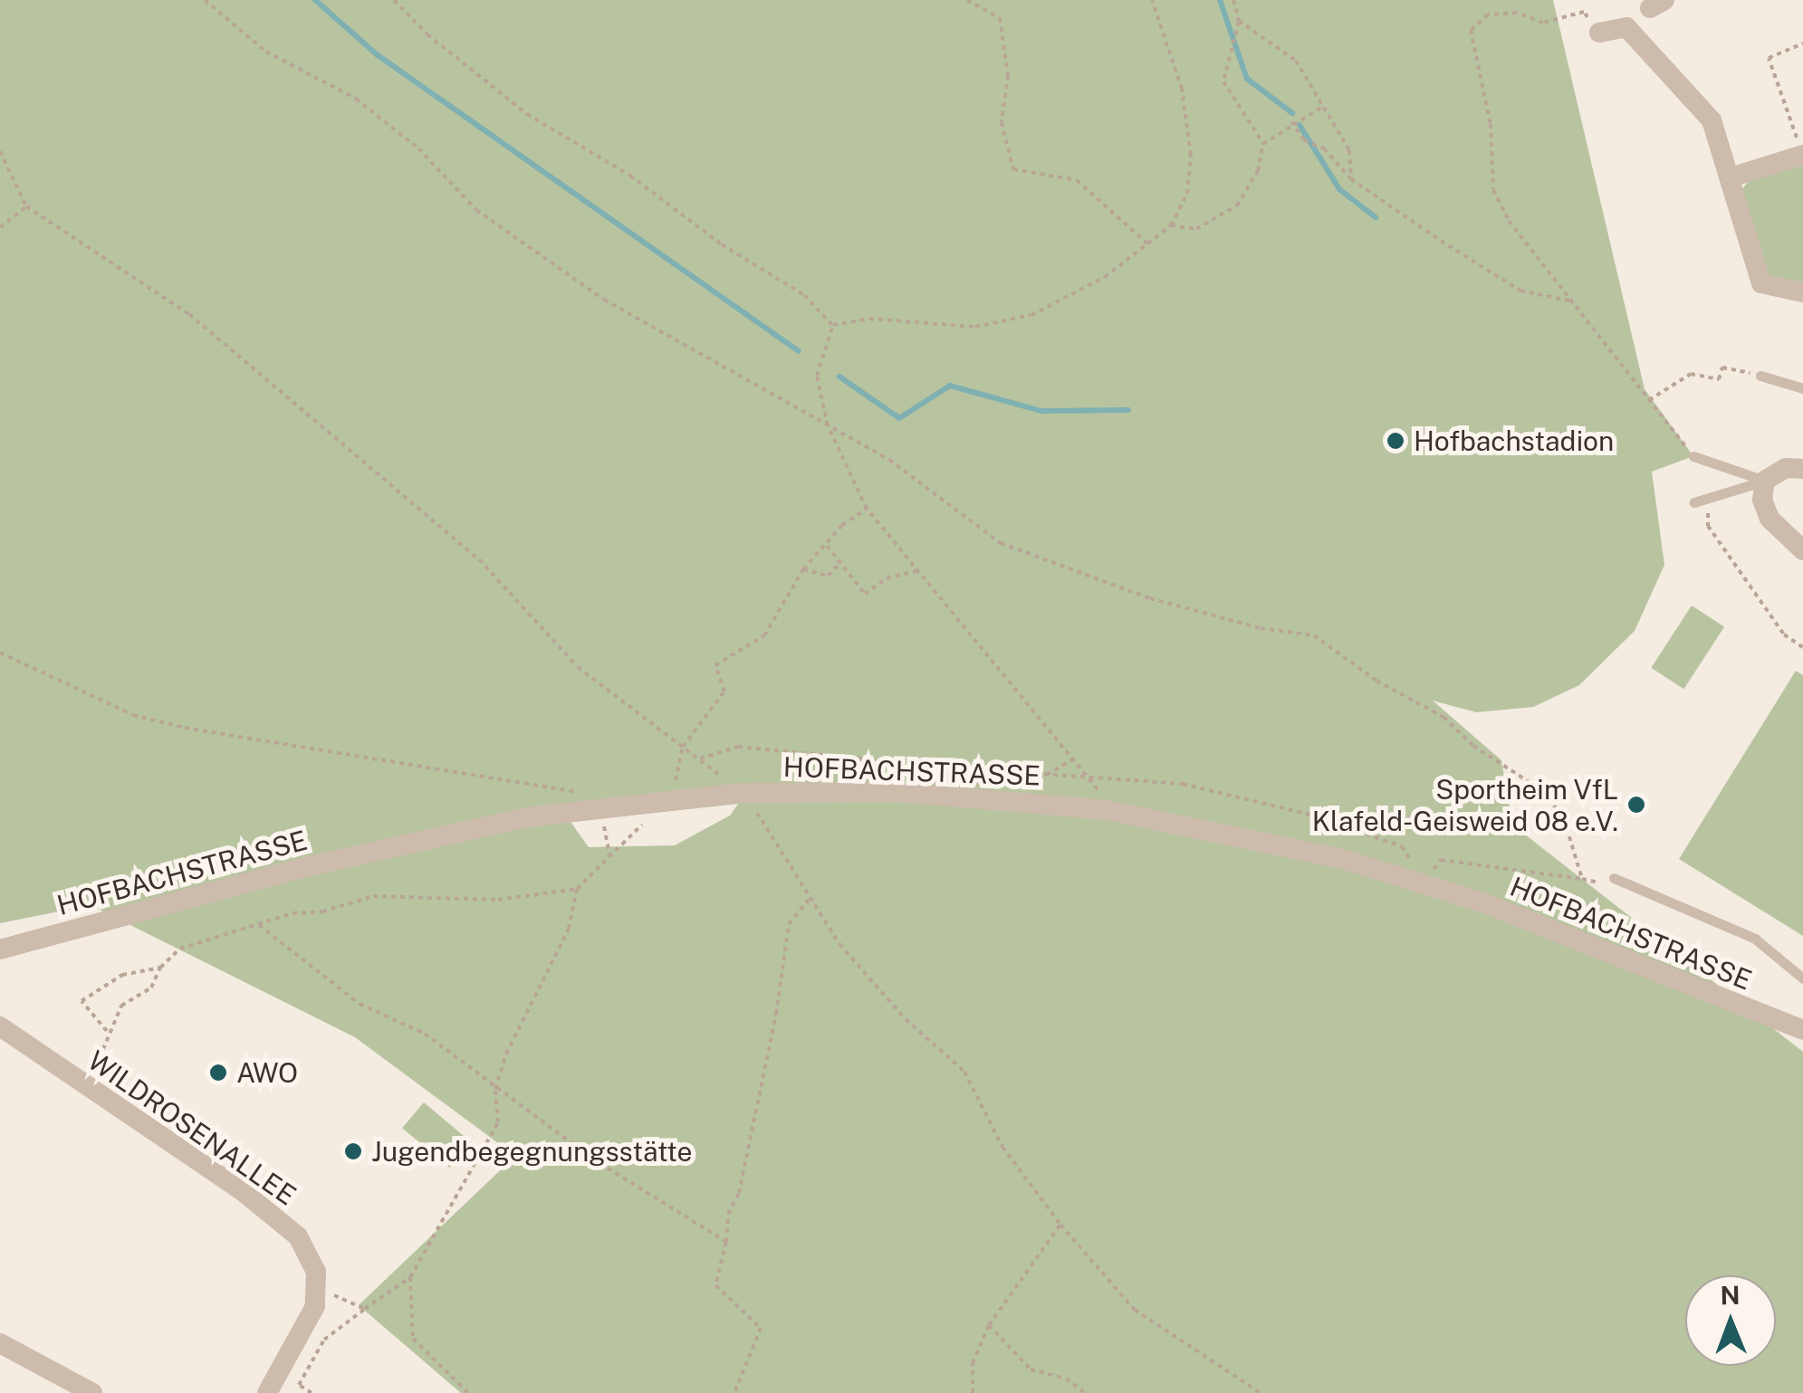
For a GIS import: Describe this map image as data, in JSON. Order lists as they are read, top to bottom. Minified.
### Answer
{"streets":{"street":["HOFBACHSTRASSE","WILDROSENALLEE"]},"places":["Hofbachstadion","Sportheim VfL Klafeld-Geisweid 08 e.V.","AWO","Jugendbegegnungsstätte"],"north":"top"}
